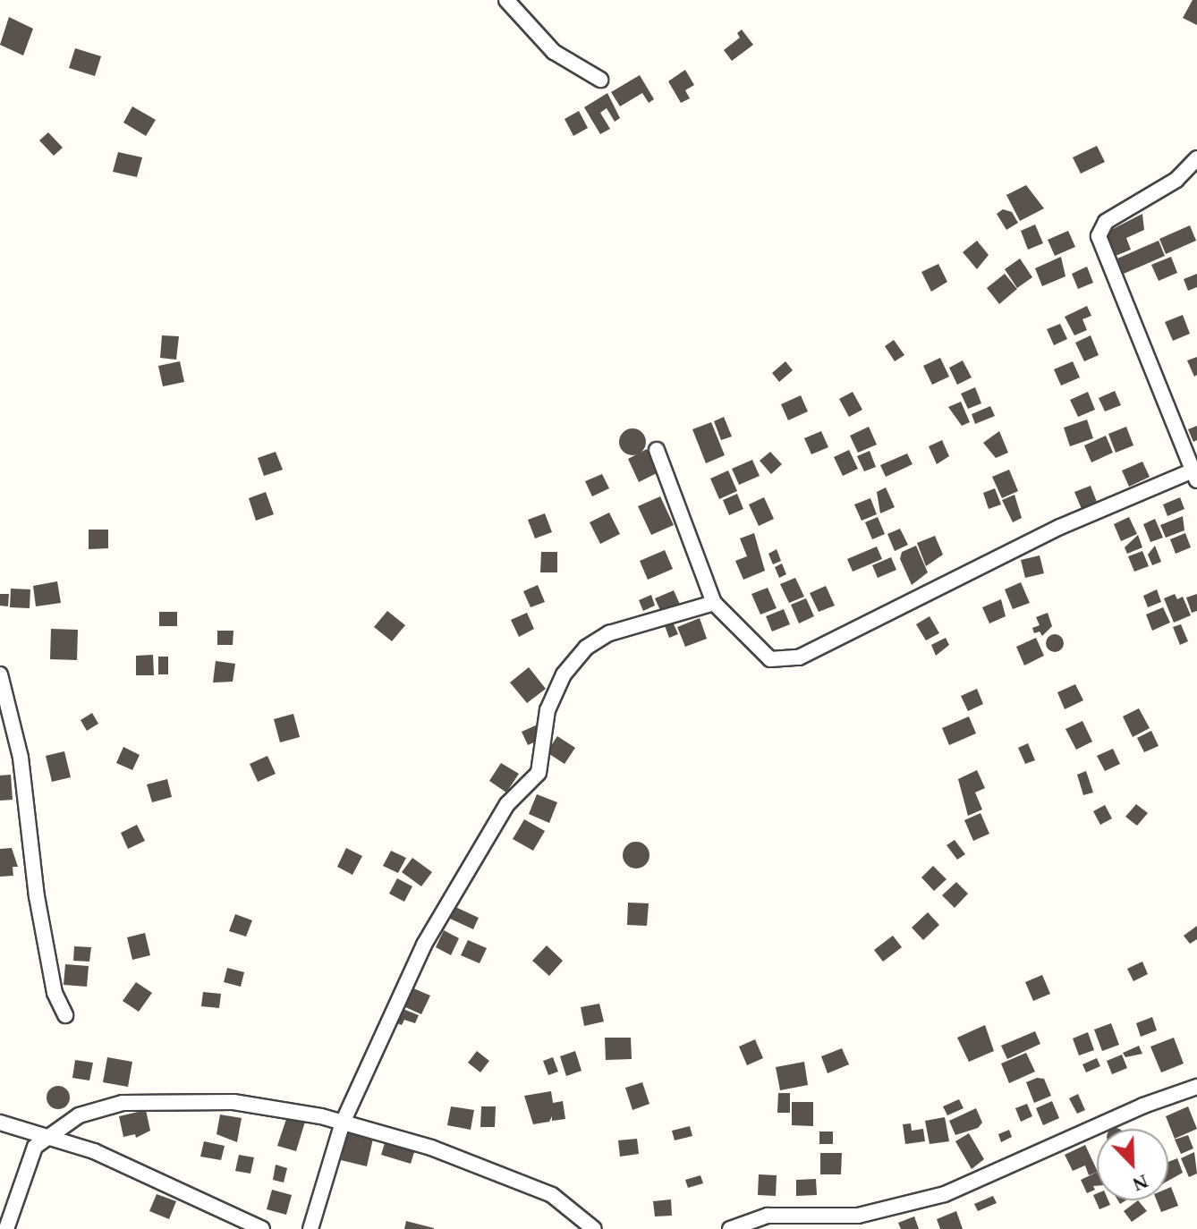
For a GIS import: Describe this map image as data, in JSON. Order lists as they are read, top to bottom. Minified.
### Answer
{"north":"bottom right"}
